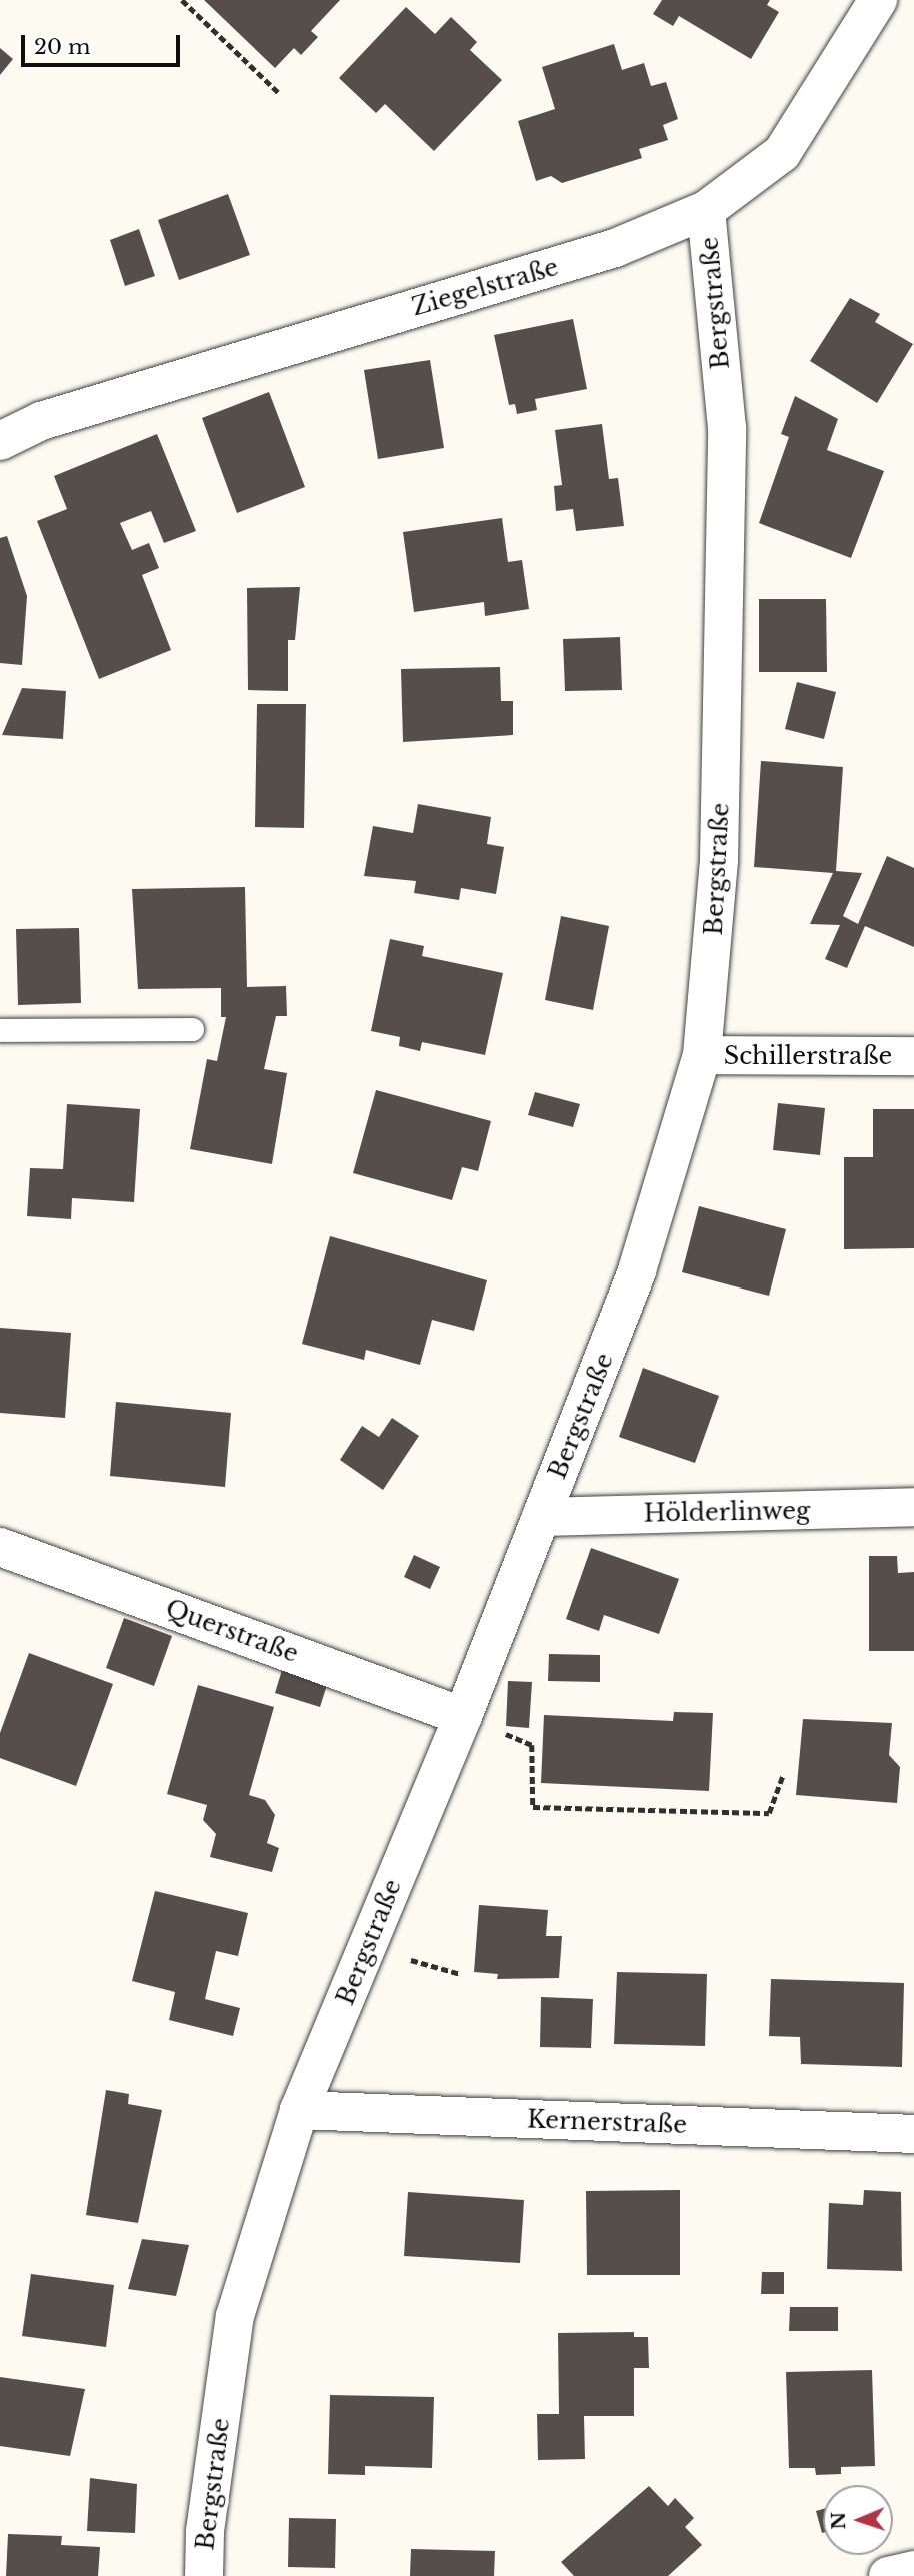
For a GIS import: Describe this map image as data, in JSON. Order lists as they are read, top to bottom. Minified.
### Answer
{"streets":{"street":["Ziegelstraße","Bergstraße","Schillerstraße","Hölderlinweg","Querstraße","Kernerstraße"]},"crossings":[["Ziegelstraße","Bergstraße"],["Bergstraße","Schillerstraße"],["Bergstraße","Hölderlinweg"],["Bergstraße","Querstraße"],["Bergstraße","Kernerstraße"]],"scale_bar":"20 m","north":"left"}
